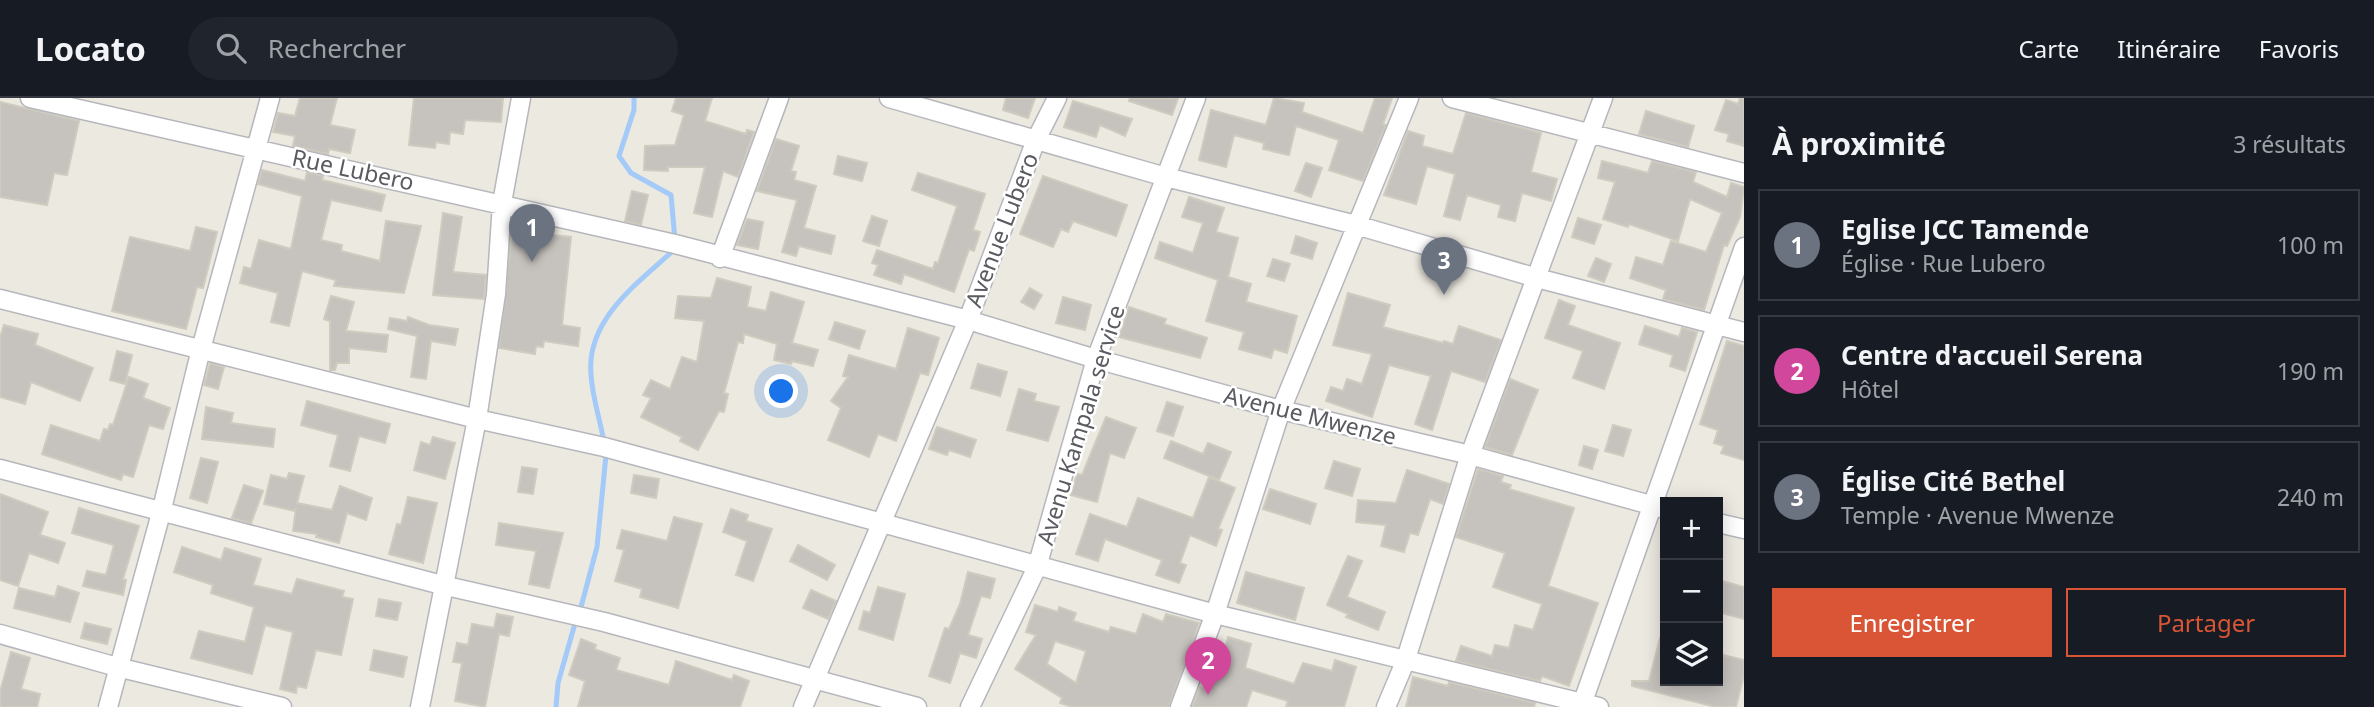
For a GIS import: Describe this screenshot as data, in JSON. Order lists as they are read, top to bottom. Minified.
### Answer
{"streets":{"street":["Rue Lubero","Avenue Lubero","Avenue Mwenze","Avenu Kampala service"]},"crossings":[["Rue Lubero","Avenue Mwenze"],["Avenue Lubero","Avenue Mwenze"],["Avenue Mwenze","Avenu Kampala service"]],"page":{"header":"Locato","search":"Rechercher","nav":["Carte","Itinéraire","Favoris"],"heading":["À proximité","3 résultats"],"list":[{"mark":"1","name":"Eglise JCC Tamende","note":"Église · Rue Lubero","value":"100 m"},{"mark":"2","name":"Centre d'accueil Serena","note":"Hôtel","value":"190 m"},{"mark":"3","name":"Église Cité Bethel","note":"Temple · Avenue Mwenze","value":"240 m"}],"pins":["1","3","2"],"map_buttons":["+","−"],"buttons":["Enregistrer","Partager"]}}
